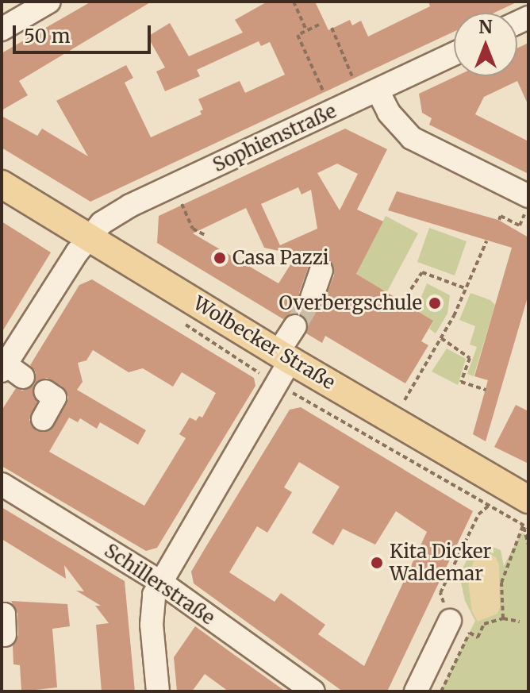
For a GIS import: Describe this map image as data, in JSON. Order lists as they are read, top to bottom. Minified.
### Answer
{"streets":{"main road":["Wolbecker Straße"],"street":["Sophienstraße","Schillerstraße"]},"crossings":[["Sophienstraße","Wolbecker Straße"]],"places":["Casa Pazzi","Overbergschule","Kita Dicker Waldemar"],"scale_bar":"50 m","north":"top"}
